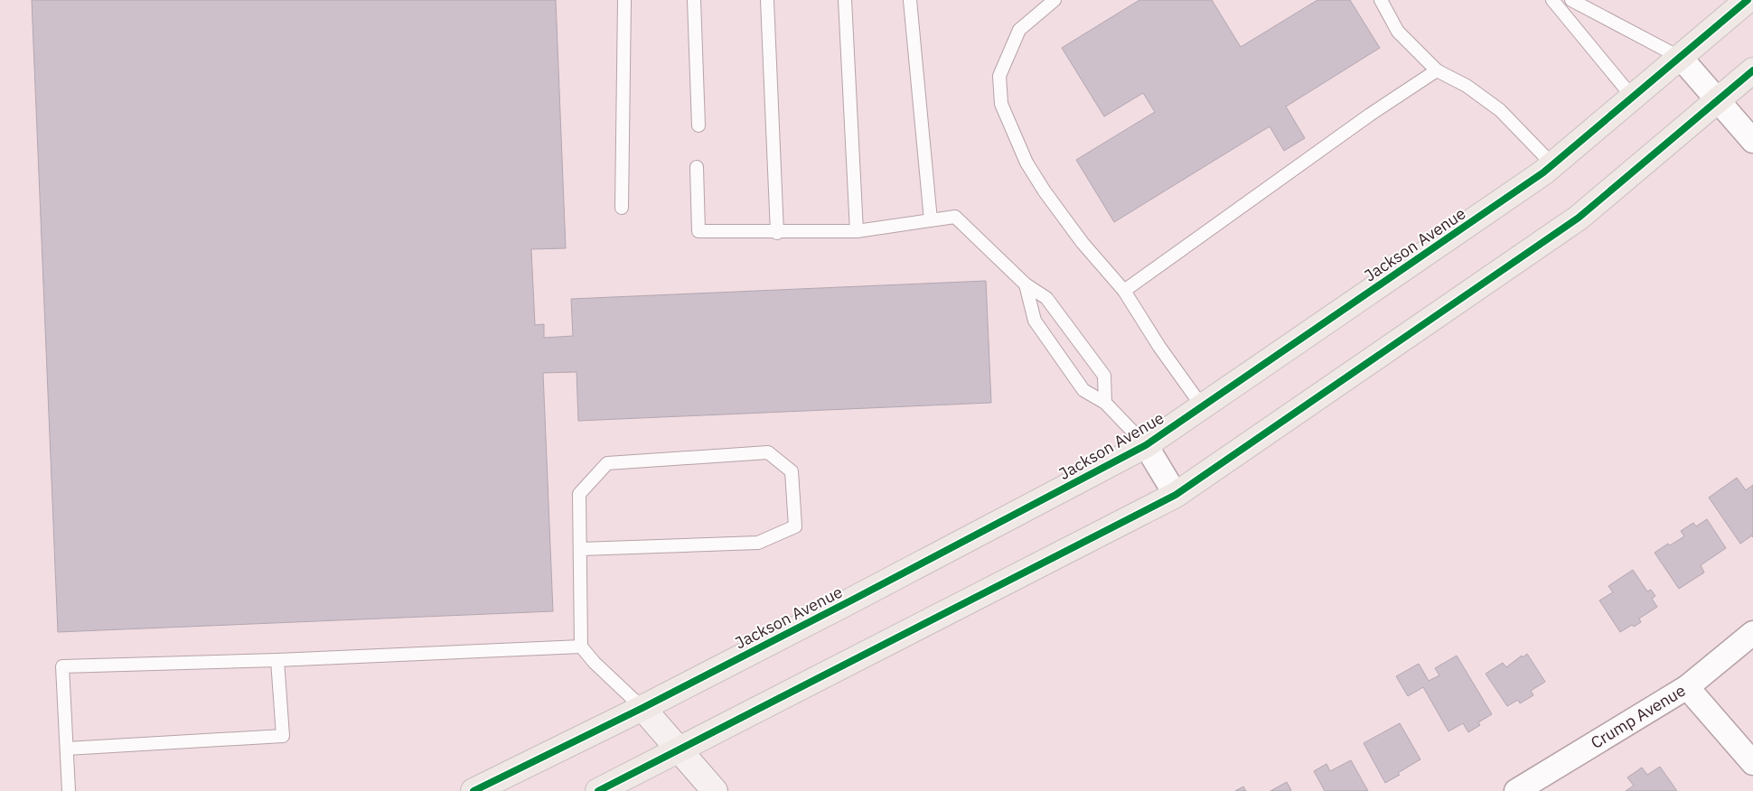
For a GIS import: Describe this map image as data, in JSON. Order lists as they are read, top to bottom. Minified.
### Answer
{"streets":{"main road":["Jackson Avenue"],"street":["Crump Avenue"]}}
